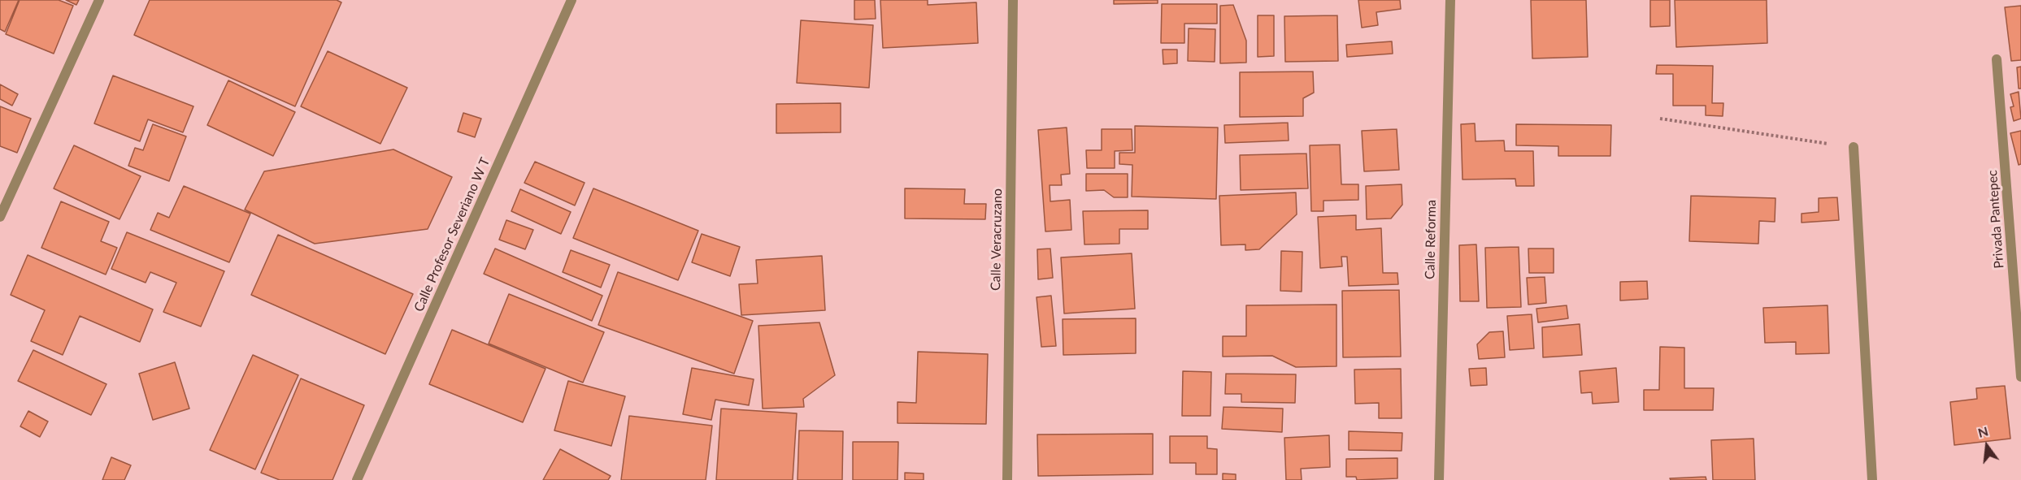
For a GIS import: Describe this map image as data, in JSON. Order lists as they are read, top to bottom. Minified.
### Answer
{"streets":{"street":["Privada Pantepec","Calle Profesor Severiano W T","Calle Veracruzano","Calle Reforma"]},"north":"top"}
